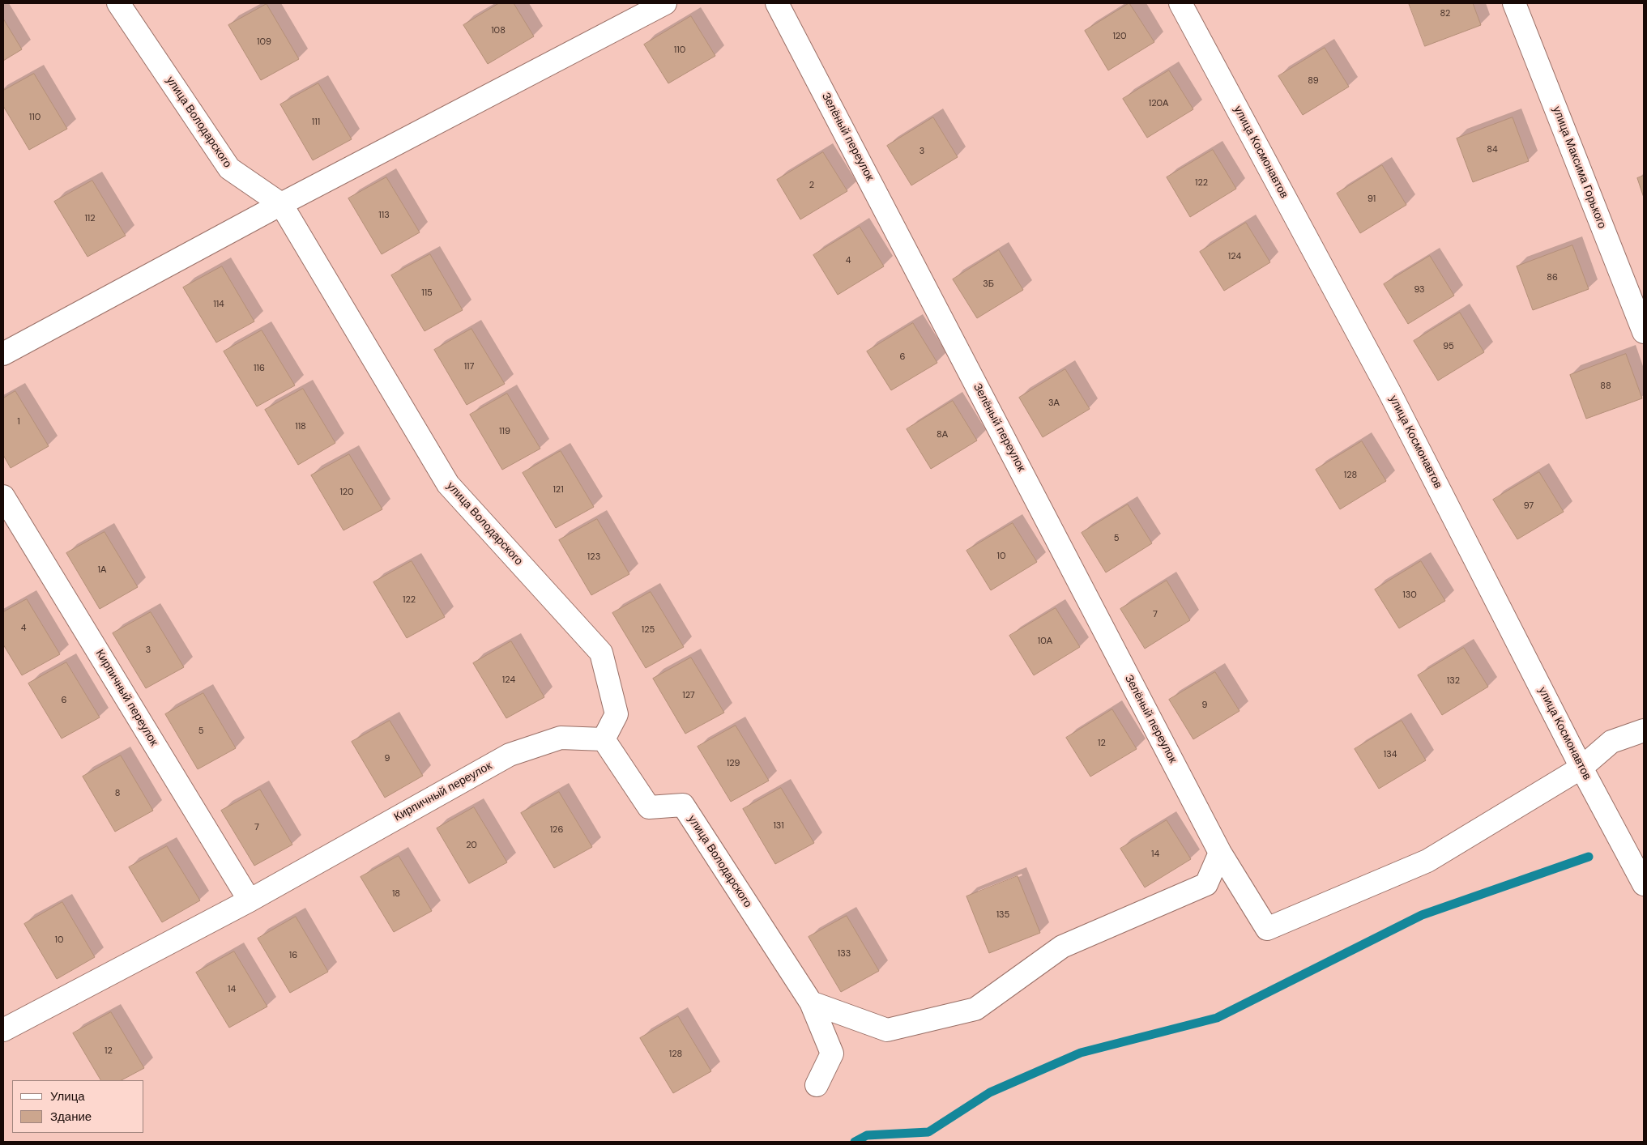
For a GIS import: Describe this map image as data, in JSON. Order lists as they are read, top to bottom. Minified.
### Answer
{"streets":{"street":["улица Володарского","Зелёный переулок","улица Космонавтов","улица Максима Горького","Кирпичный переулок"]},"crossings":[["улица Володарского","Кирпичный переулок"],["Зелёный переулок","улица Космонавтов"]],"house_numbers":["82","108","120","109","110","89","120А","110","111","84","3","122","2","91","113","112","124","4","86","3Б","93","115","114","95","6","117","116","88","3А","1","118","119","8А","128","121","120","97","5","10","123","1А","130","122","7","4","125","10А","3","124","132","127","6","9","5","12","134","9","129","8","131","7","126","20","14","18","135","10","133","16","14","12","128"],"legend":["Улица","Здание"]}
